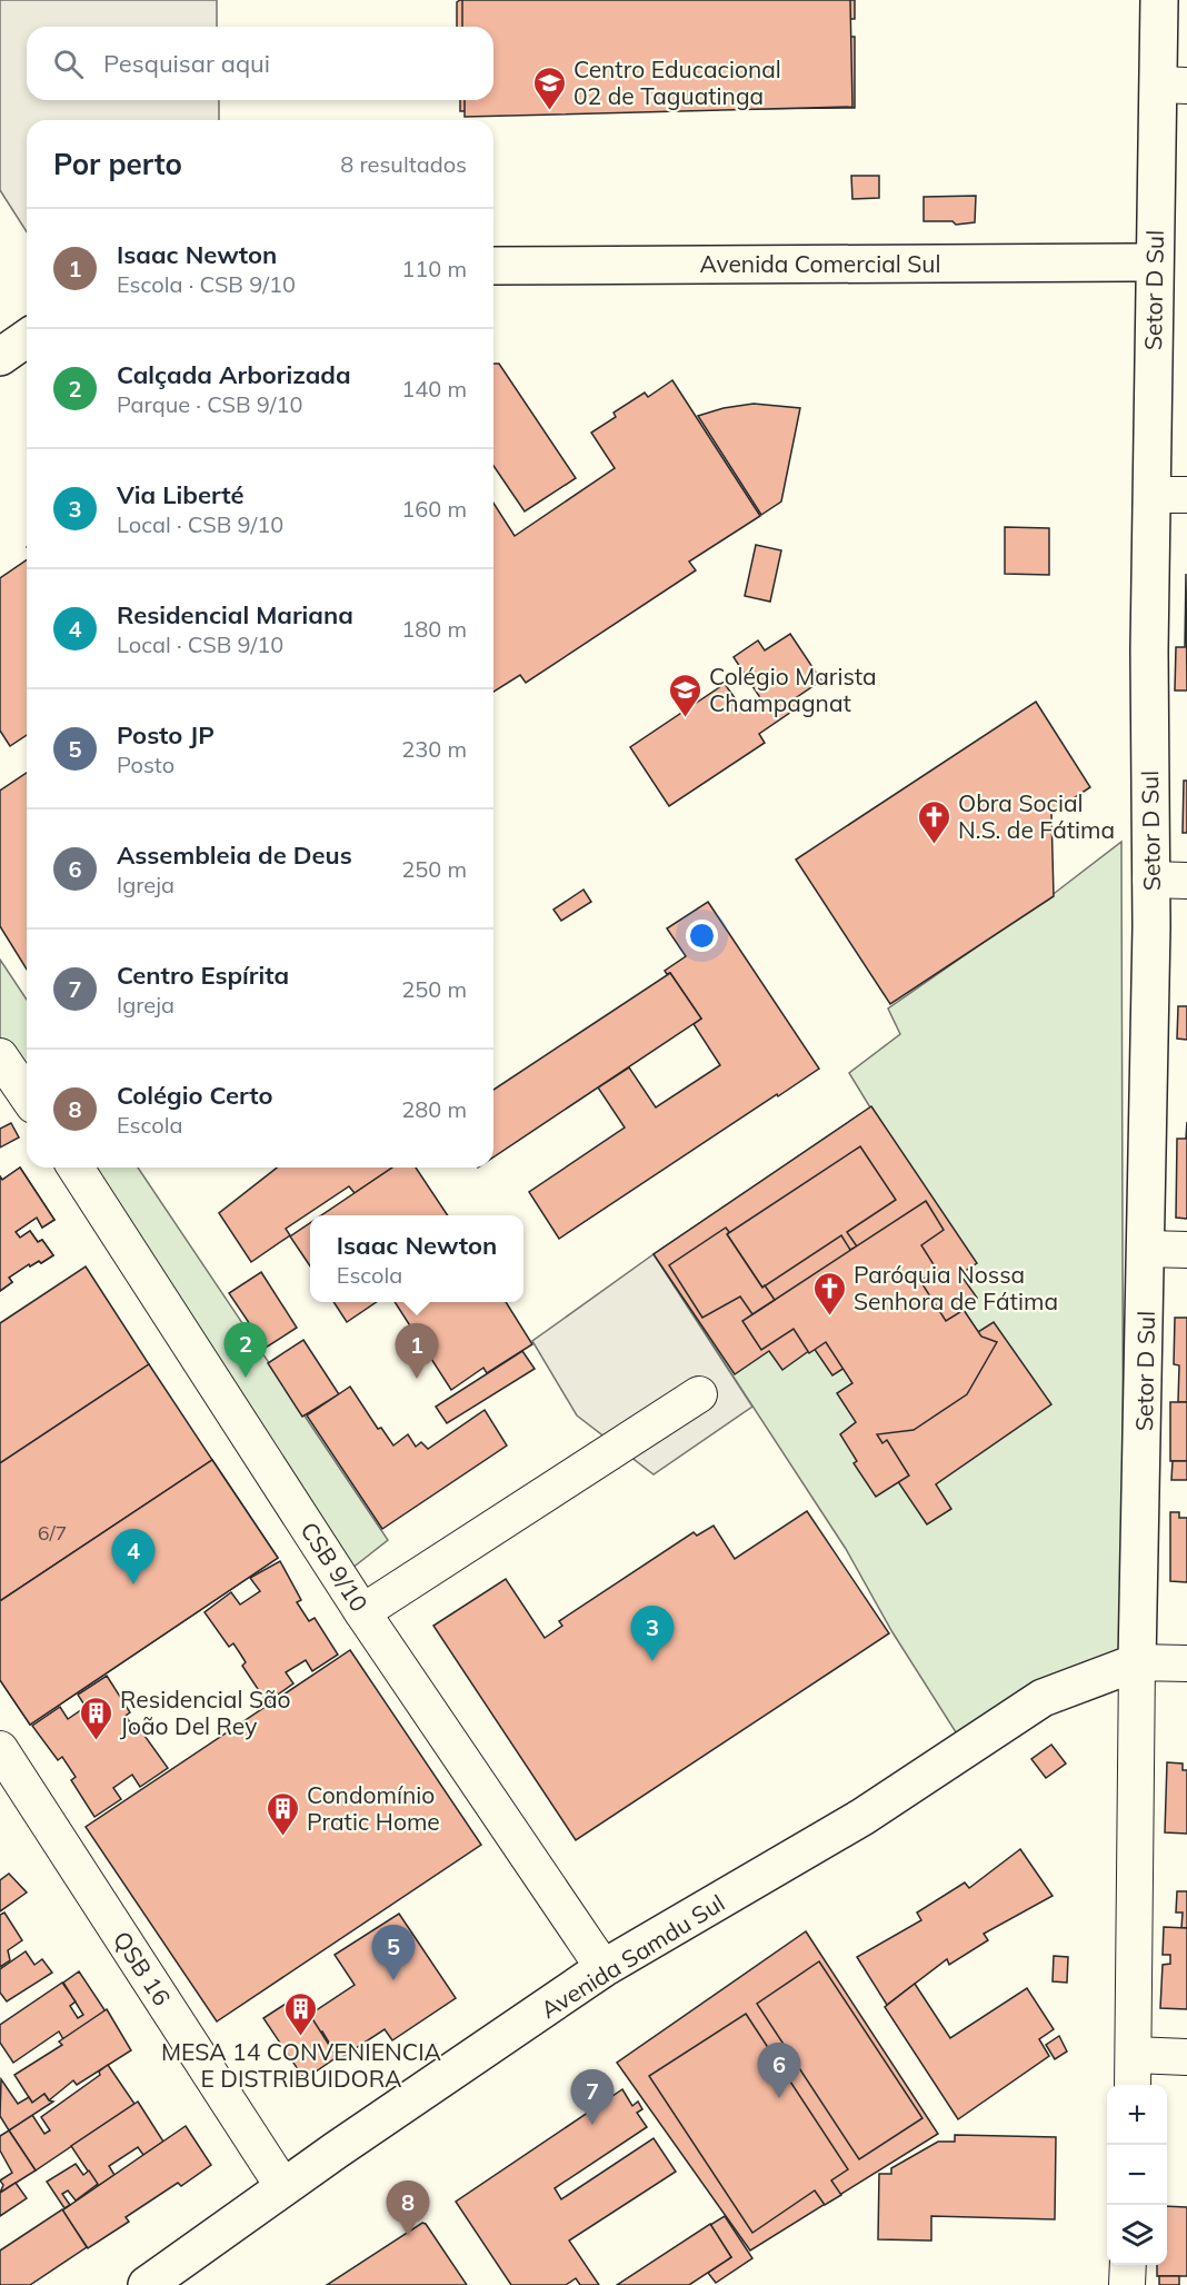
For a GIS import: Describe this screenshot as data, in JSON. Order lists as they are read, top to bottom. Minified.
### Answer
{"streets":{"main road":["Avenida Comercial Sul","Setor D Sul","Avenida Samdu Sul"],"street":["CSB 9/10","QSB 16"]},"crossings":[["Avenida Comercial Sul","Setor D Sul"],["Setor D Sul","Avenida Samdu Sul"],["CSB 9/10","Avenida Samdu Sul"],["Avenida Samdu Sul","QSB 16"]],"places":{"school or university":["Centro Educacional 02 de Taguatinga","Colégio Marista Champagnat"],"church":["Obra Social N.S. de Fátima","Paróquia Nossa Senhora de Fátima"],"building":["Residencial São João Del Rey","Condomínio Pratic Home","MESA 14 CONVENIENCIA E DISTRIBUIDORA"]},"house_numbers":["6/7"],"page":{"search":"Pesquisar aqui","heading":["Por perto","8 resultados"],"list":[{"mark":"1","name":"Isaac Newton","note":"Escola · CSB 9/10","value":"110 m"},{"mark":"2","name":"Calçada Arborizada","note":"Parque · CSB 9/10","value":"140 m"},{"mark":"3","name":"Via Liberté","note":"Local · CSB 9/10","value":"160 m"},{"mark":"4","name":"Residencial Mariana","note":"Local · CSB 9/10","value":"180 m"},{"mark":"5","name":"Posto JP","note":"Posto","value":"230 m"},{"mark":"6","name":"Assembleia de Deus","note":"Igreja","value":"250 m"},{"mark":"7","name":"Centro Espírita","note":"Igreja","value":"250 m"},{"mark":"8","name":"Colégio Certo","note":"Escola","value":"280 m"}],"popup":["Isaac Newton","Escola"],"pins":["2","1","4","3","5","6","7","8"],"map_buttons":["+","−"]}}
